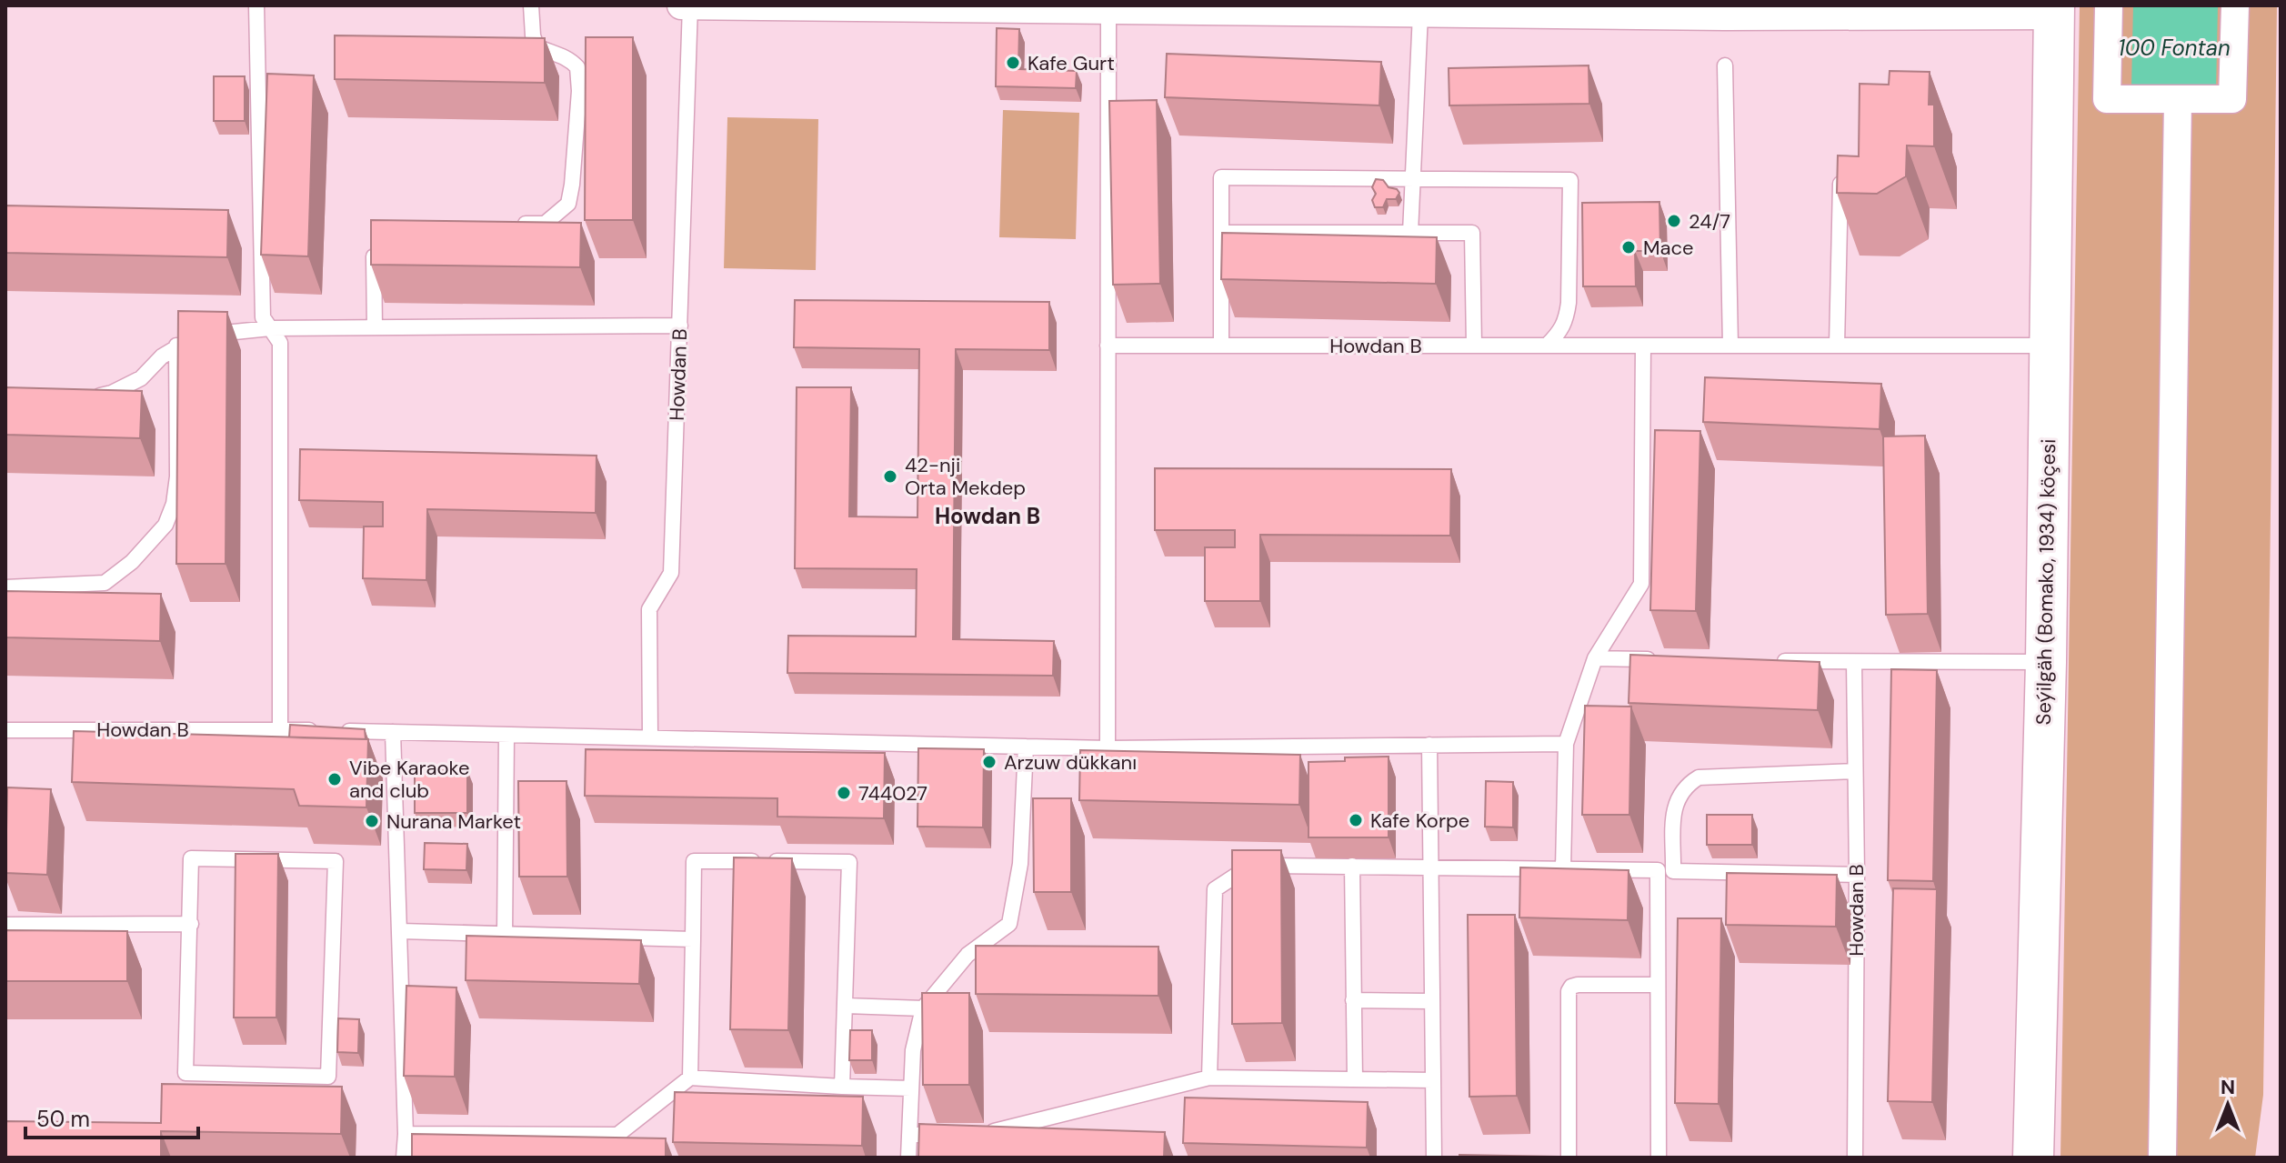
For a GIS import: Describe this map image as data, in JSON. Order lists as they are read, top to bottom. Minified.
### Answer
{"streets":{"street":["Seýilgäh (Bomako, 1934) köçesi"],"lane":["Howdan B"]},"crossings":[["Howdan B","Seýilgäh (Bomako, 1934) köçesi"]],"districts":["Howdan B"],"water":["100 Fontan"],"places":["Kafe Gurt","24/7","Mace","42-nji Orta Mekdep","Arzuw dükkanı","Vibe Karaoke and club","744027","Kafe Korpe","Nurana Market"],"scale_bar":"50 m","north":"top"}
